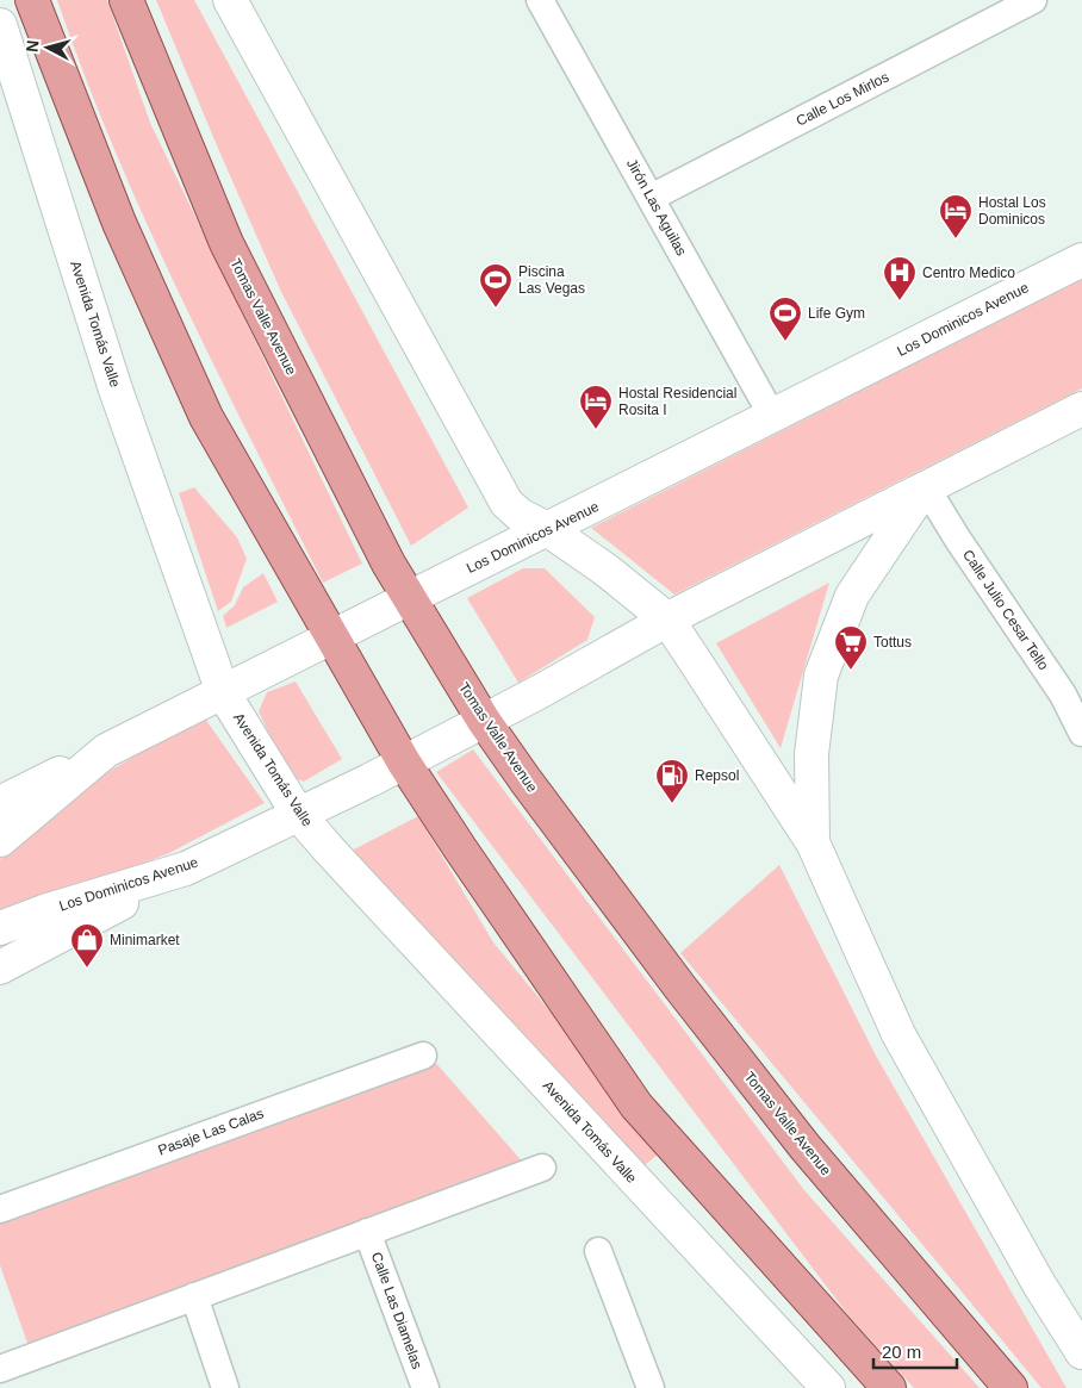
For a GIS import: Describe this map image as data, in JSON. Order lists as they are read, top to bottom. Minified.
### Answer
{"streets":{"main road":["Tomas Valle Avenue","Los Dominicos Avenue","Avenida Tomás Valle"],"street":["Calle Los Mirlos","Jirón Las Aguilas","Calle Julio Cesar Tello","Pasaje Las Calas","Calle Las Diamelas"]},"crossings":[["Calle Los Mirlos","Jirón Las Aguilas"],["Jirón Las Aguilas","Los Dominicos Avenue"],["Tomas Valle Avenue","Los Dominicos Avenue"],["Los Dominicos Avenue","Avenida Tomás Valle"],["Los Dominicos Avenue","Calle Julio Cesar Tello"]],"places":{"hotel":["Hostal Los Dominicos","Hostal Residencial Rosita I"],"hospital":["Centro Medico"],"sports":["Piscina Las Vegas","Life Gym"],"supermarket":["Tottus"],"fuel station":["Repsol"],"shop":["Minimarket"]},"scale_bar":"20 m","north":"left"}
